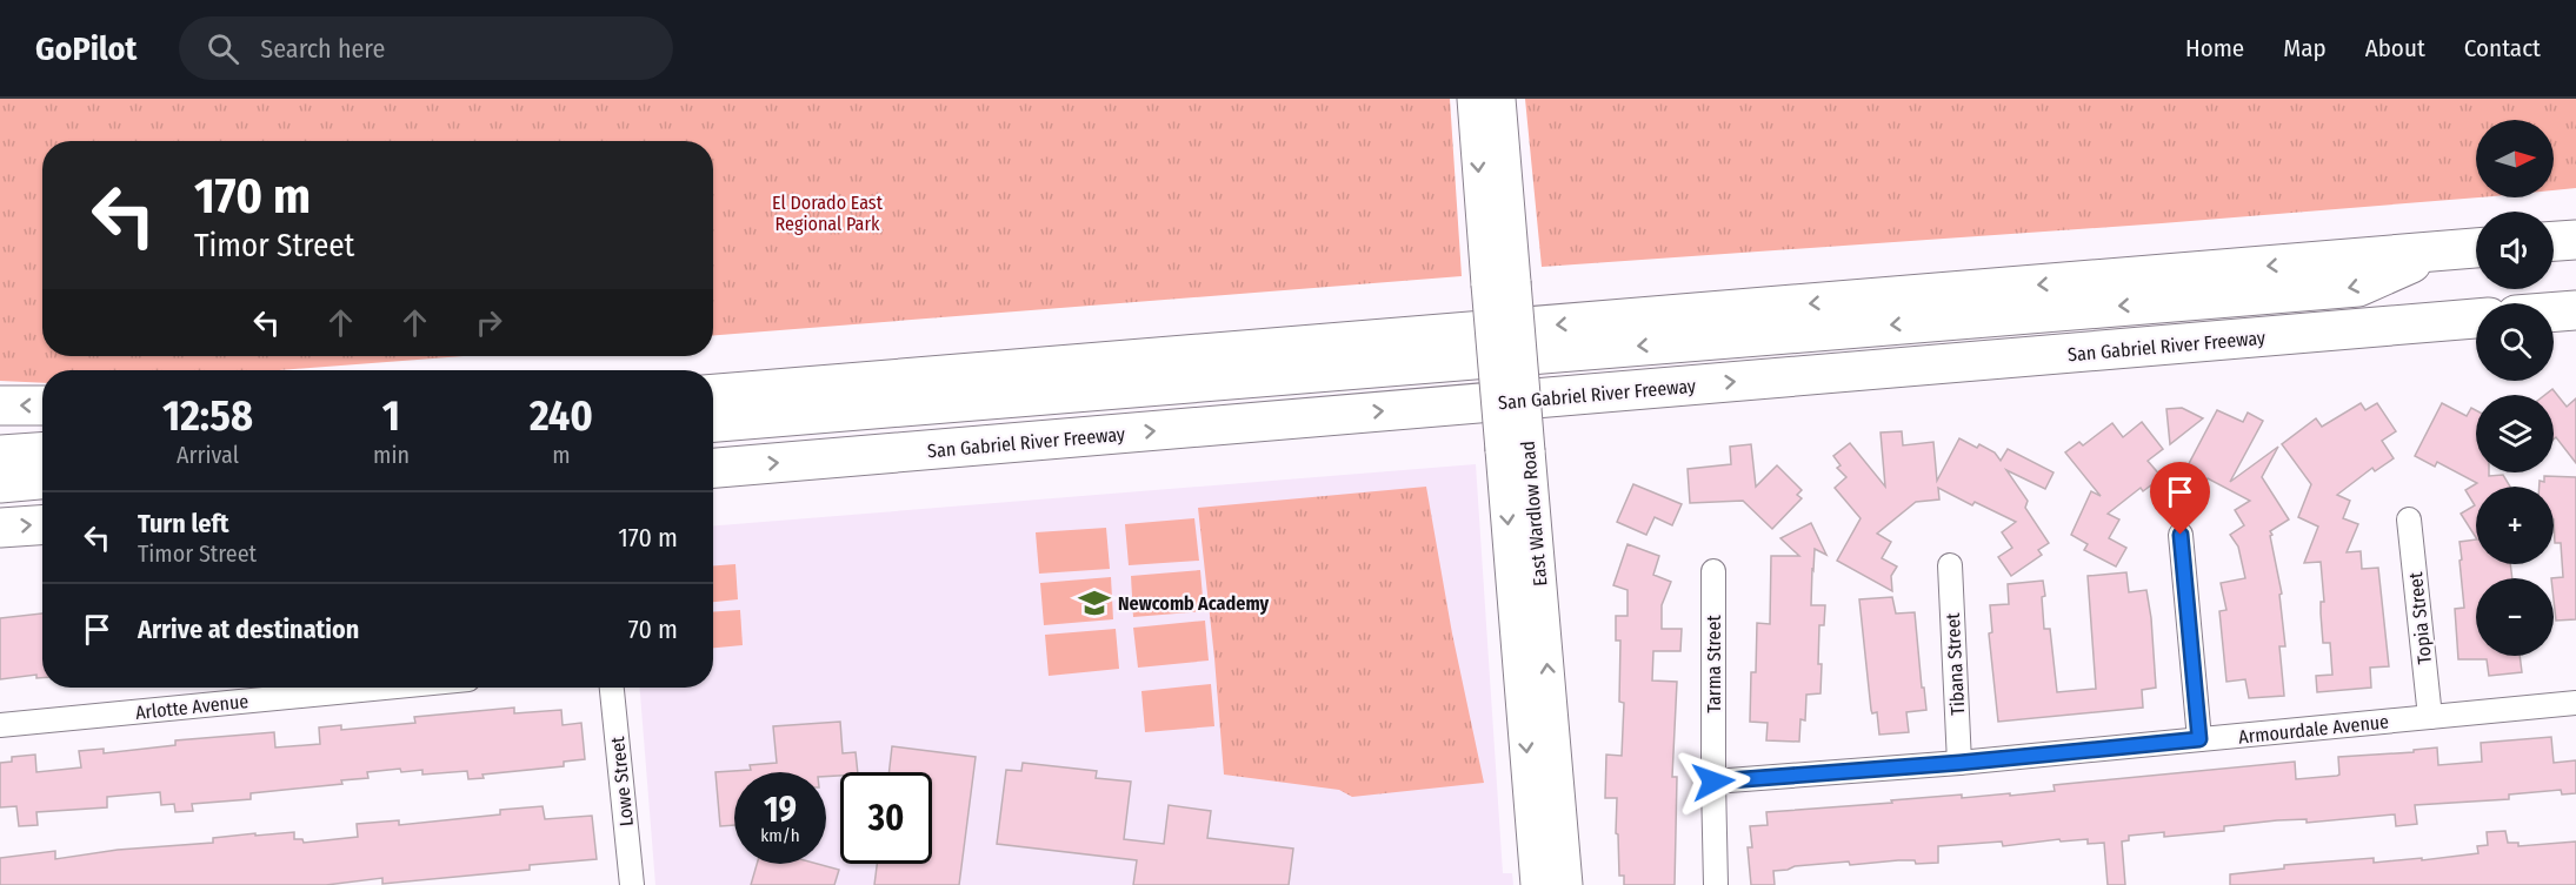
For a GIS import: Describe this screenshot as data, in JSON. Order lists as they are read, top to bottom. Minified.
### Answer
{"streets":{"highway":["San Gabriel River Freeway"],"main road":["East Wardlow Road"],"street":["Topia Street","Tarma Street","Tibana Street","Arlotte Avenue","Armourdale Avenue","Lowe Street"]},"crossings":[["Topia Street","Armourdale Avenue"],["Tarma Street","Armourdale Avenue"],["Tibana Street","Armourdale Avenue"]],"parks":["El Dorado East Regional Park"],"places":{"school or university":["Newcomb Academy"]},"north":"right","page":{"header":"GoPilot","search":"Search here","nav":["Home","Map","About","Contact"],"map_buttons":["+","−"],"turn":["170 m","Timor Street"],"eta":["12:58","Arrival","1","min","240","m"],"list":[{"name":"Turn left","note":"Timor Street","value":"170 m"},{"name":"Arrive at destination","value":"70 m"}],"speed":"19 km/h","limit":"30"}}
